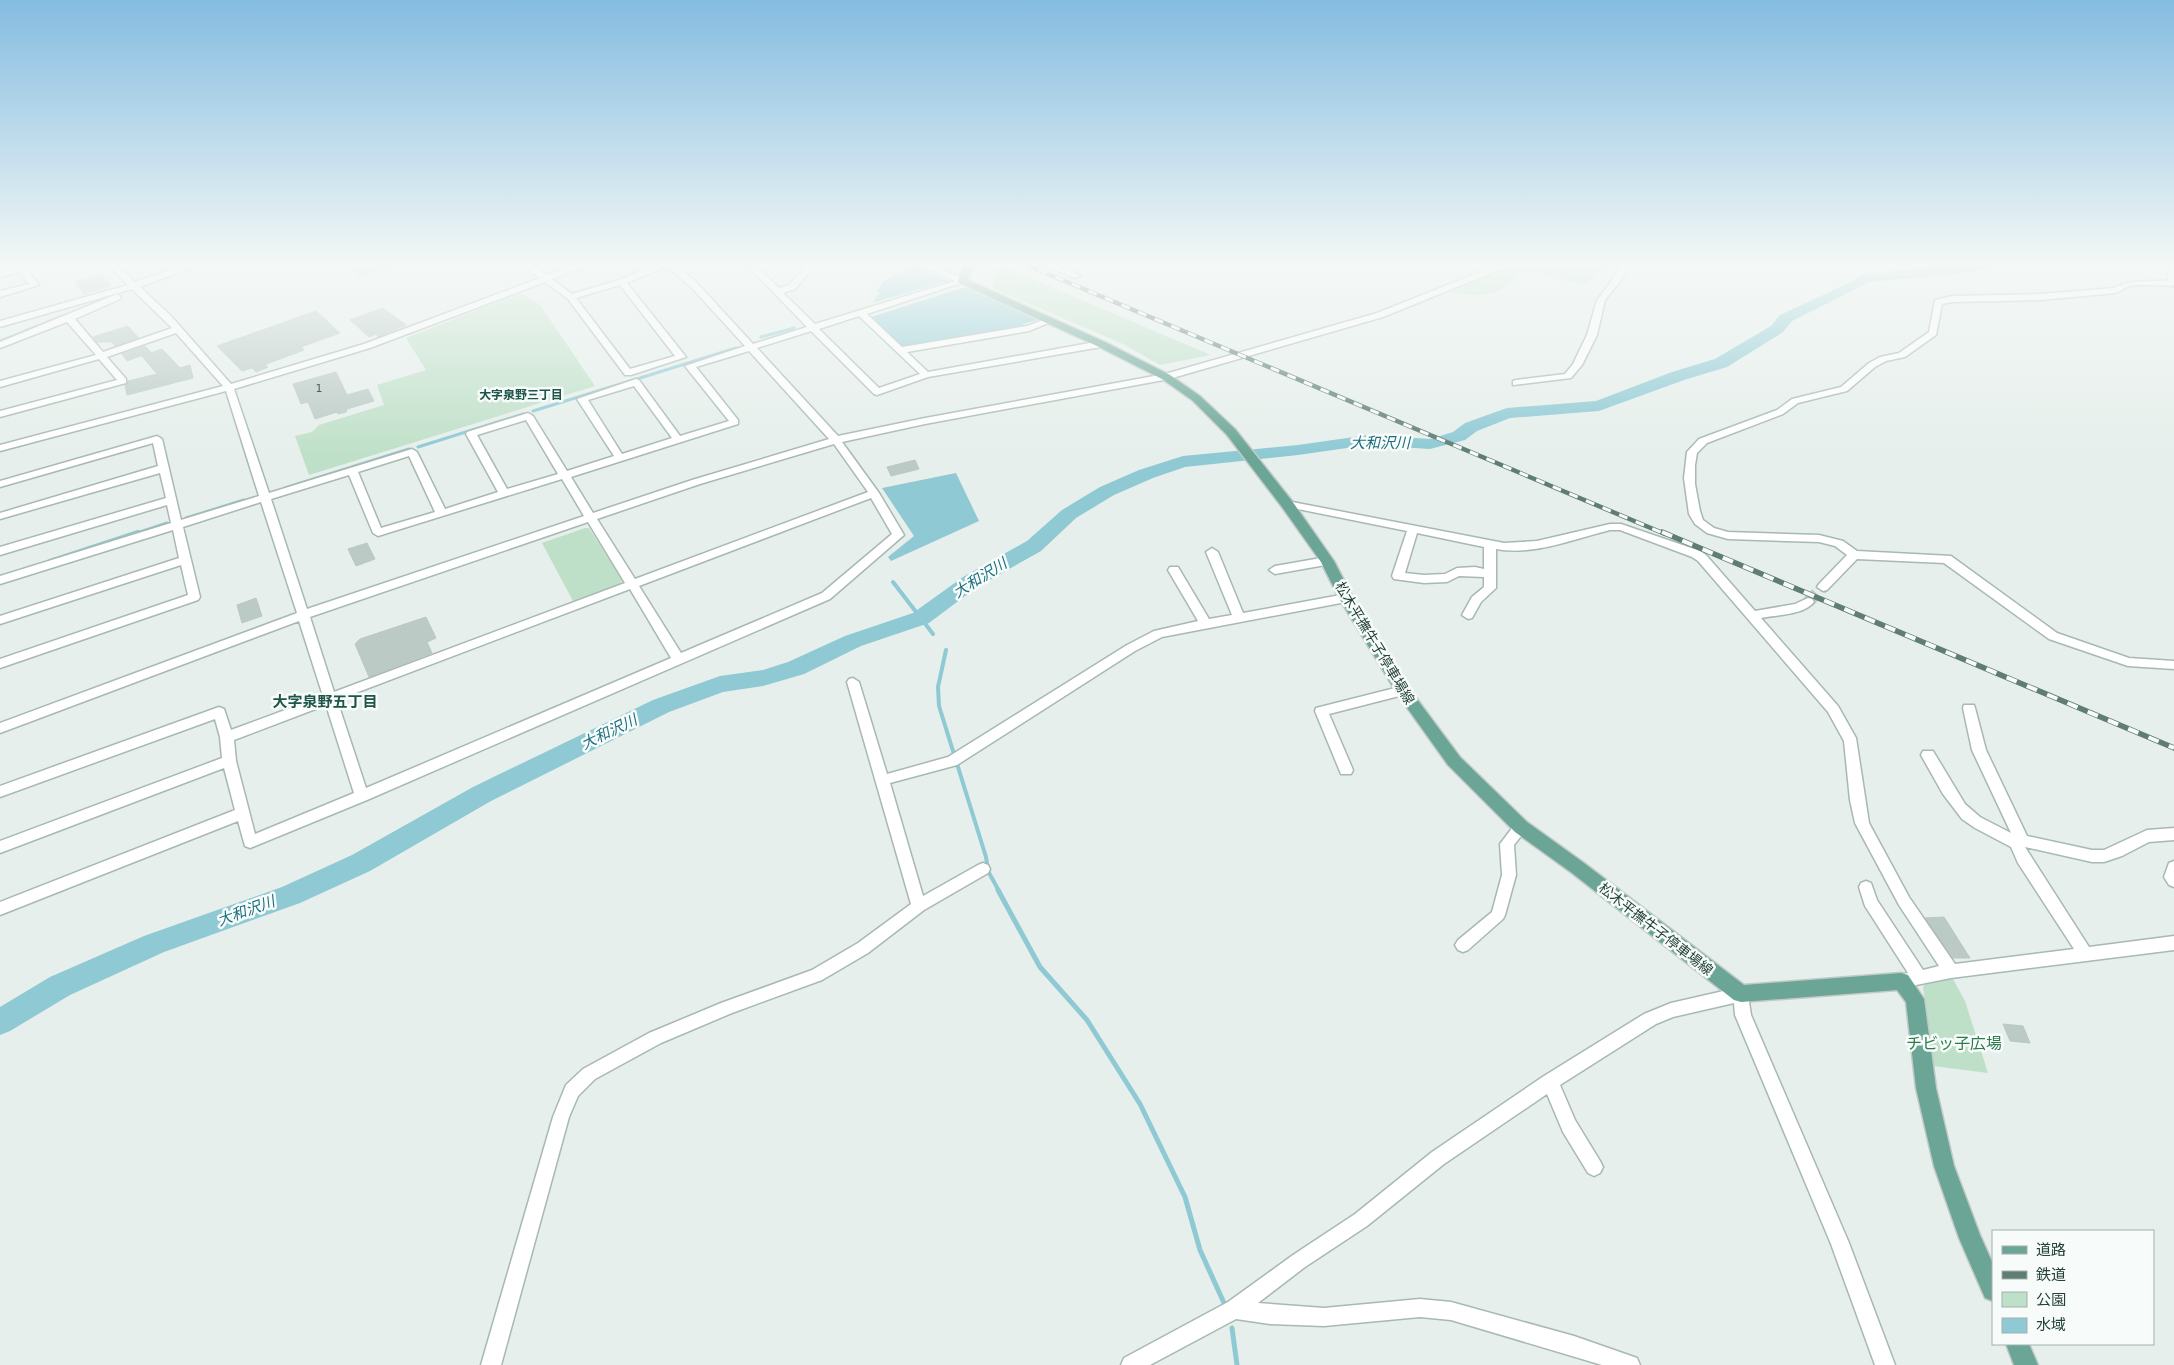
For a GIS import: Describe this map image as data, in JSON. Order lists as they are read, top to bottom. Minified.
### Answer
{"streets":{"main road":["松木平撫牛子停車場線"]},"districts":["大字泉野三丁目","大字泉野五丁目"],"water":["大和沢川"],"parks":["チビッ子広場"],"house_numbers":["1"],"legend":["道路","鉄道","公園","水域"]}
